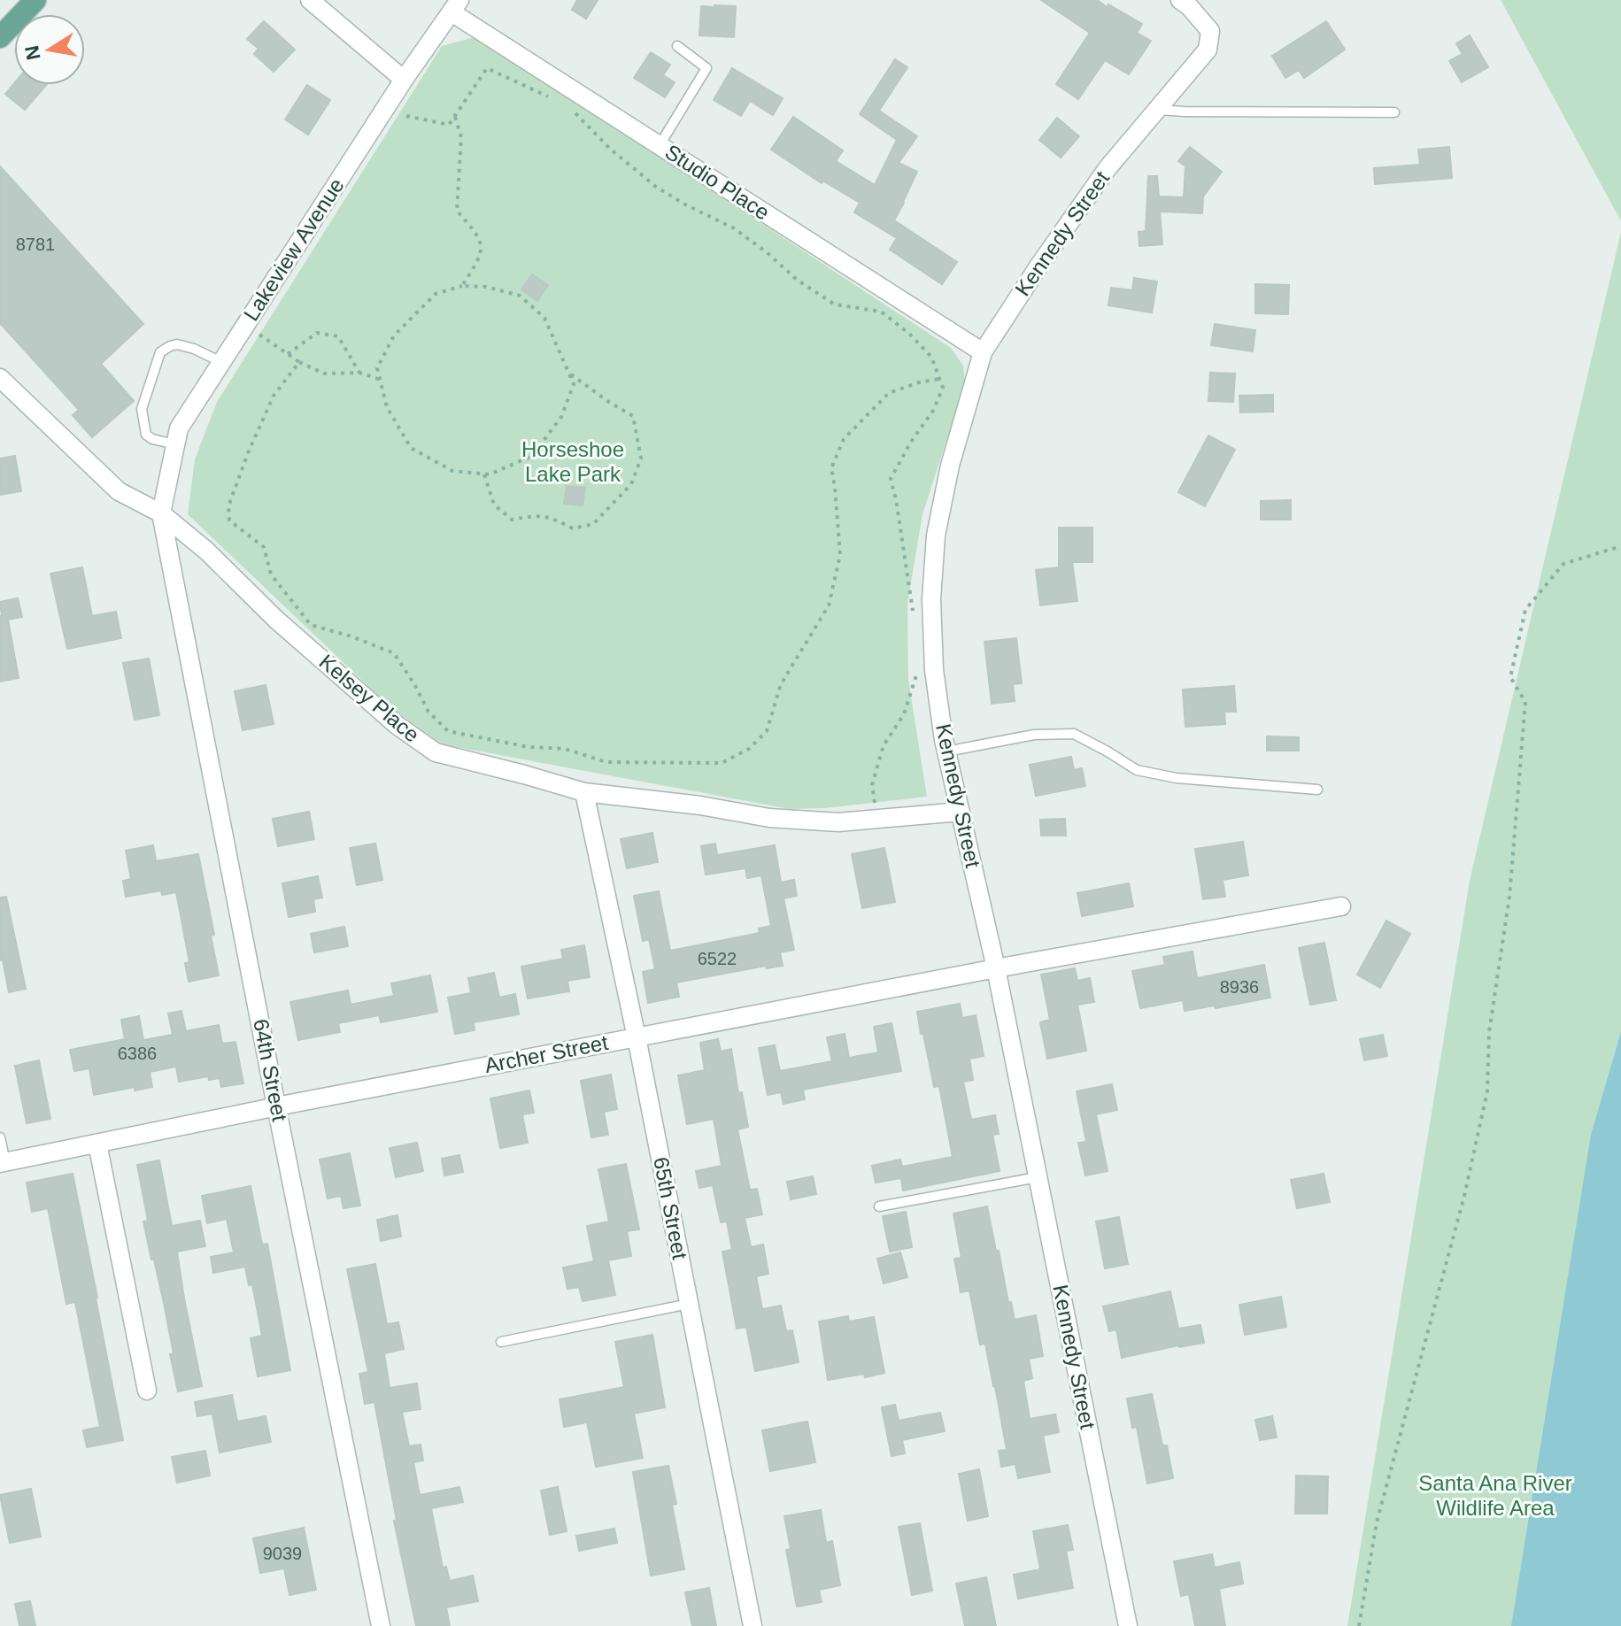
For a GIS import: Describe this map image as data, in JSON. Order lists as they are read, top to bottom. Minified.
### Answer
{"streets":{"street":["Studio Place","Kennedy Street","Lakeview Avenue","Kelsey Place","Archer Street","64th Street","65th Street"]},"crossings":[["Studio Place","Kennedy Street"],["Studio Place","Lakeview Avenue"],["Kennedy Street","Kelsey Place"],["Kennedy Street","Archer Street"],["Lakeview Avenue","Kelsey Place"],["Lakeview Avenue","64th Street"],["Kelsey Place","64th Street"],["Kelsey Place","65th Street"],["Archer Street","64th Street"],["Archer Street","65th Street"]],"parks":["Horseshoe Lake Park","Santa Ana River Wildlife Area"],"house_numbers":["8781","6522","8936","6386","9039"],"north":"left"}
